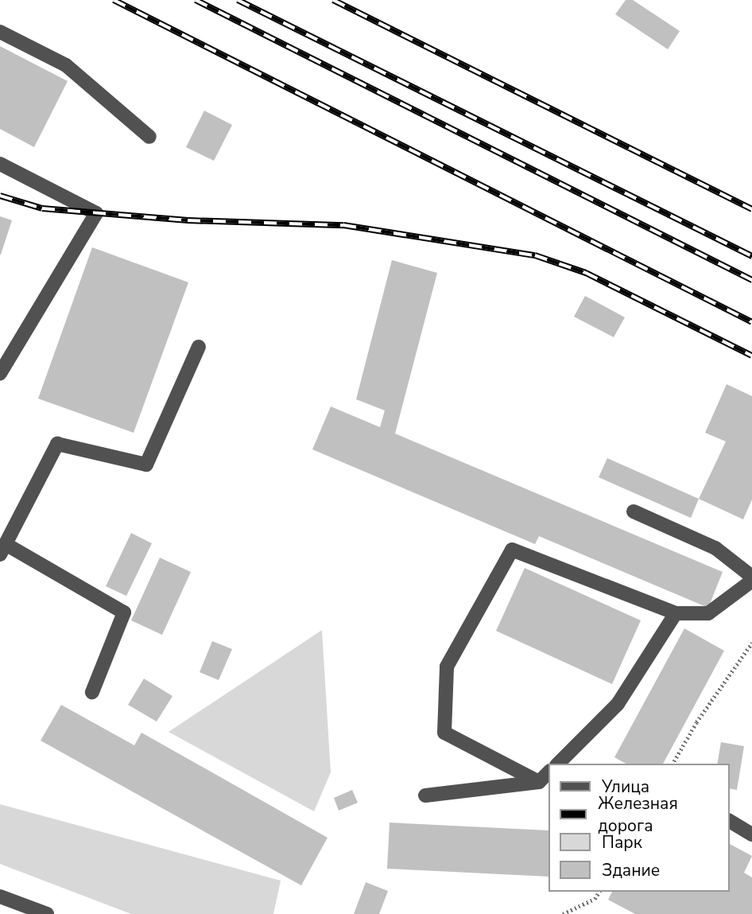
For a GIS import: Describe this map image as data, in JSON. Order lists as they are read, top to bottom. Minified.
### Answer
{"legend":["Улица","Железная дорога","Парк","Здание"]}
